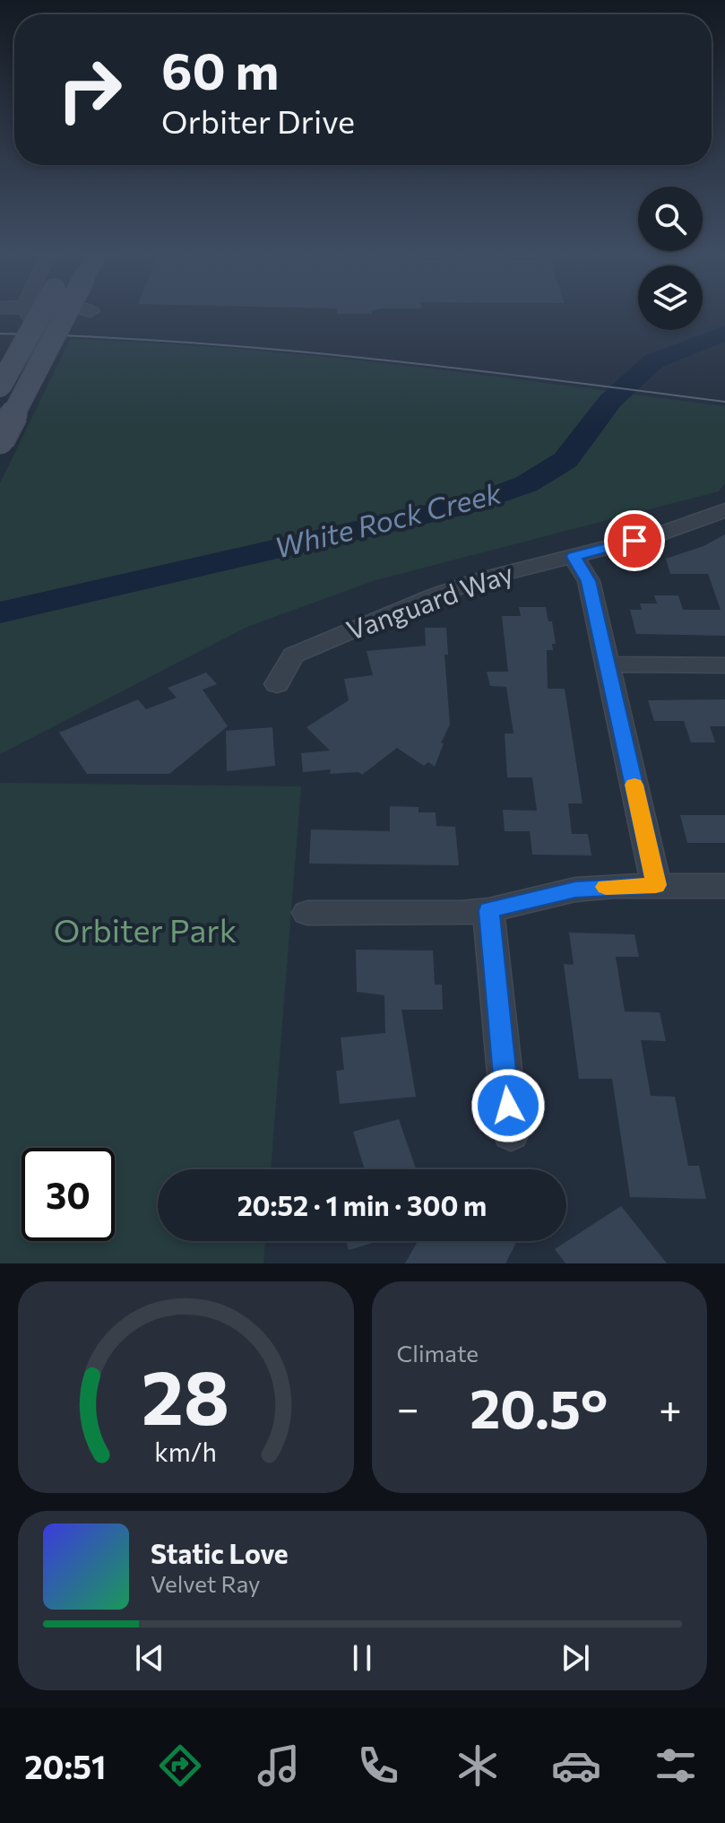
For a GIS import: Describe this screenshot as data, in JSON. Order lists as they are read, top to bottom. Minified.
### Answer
{"streets":{"street":["Vanguard Way"]},"water":["White Rock Creek"],"parks":["Orbiter Park"],"page":{"turn":["60 m","Orbiter Drive"],"limit":"30","trip":"20:52 · 1 min · 300 m","tile":"Climate","heat":["−","20.5°","+"],"song":["Static Love","Velvet Ray"],"tabs":"20:51","gauge":["28","km/h"]}}
